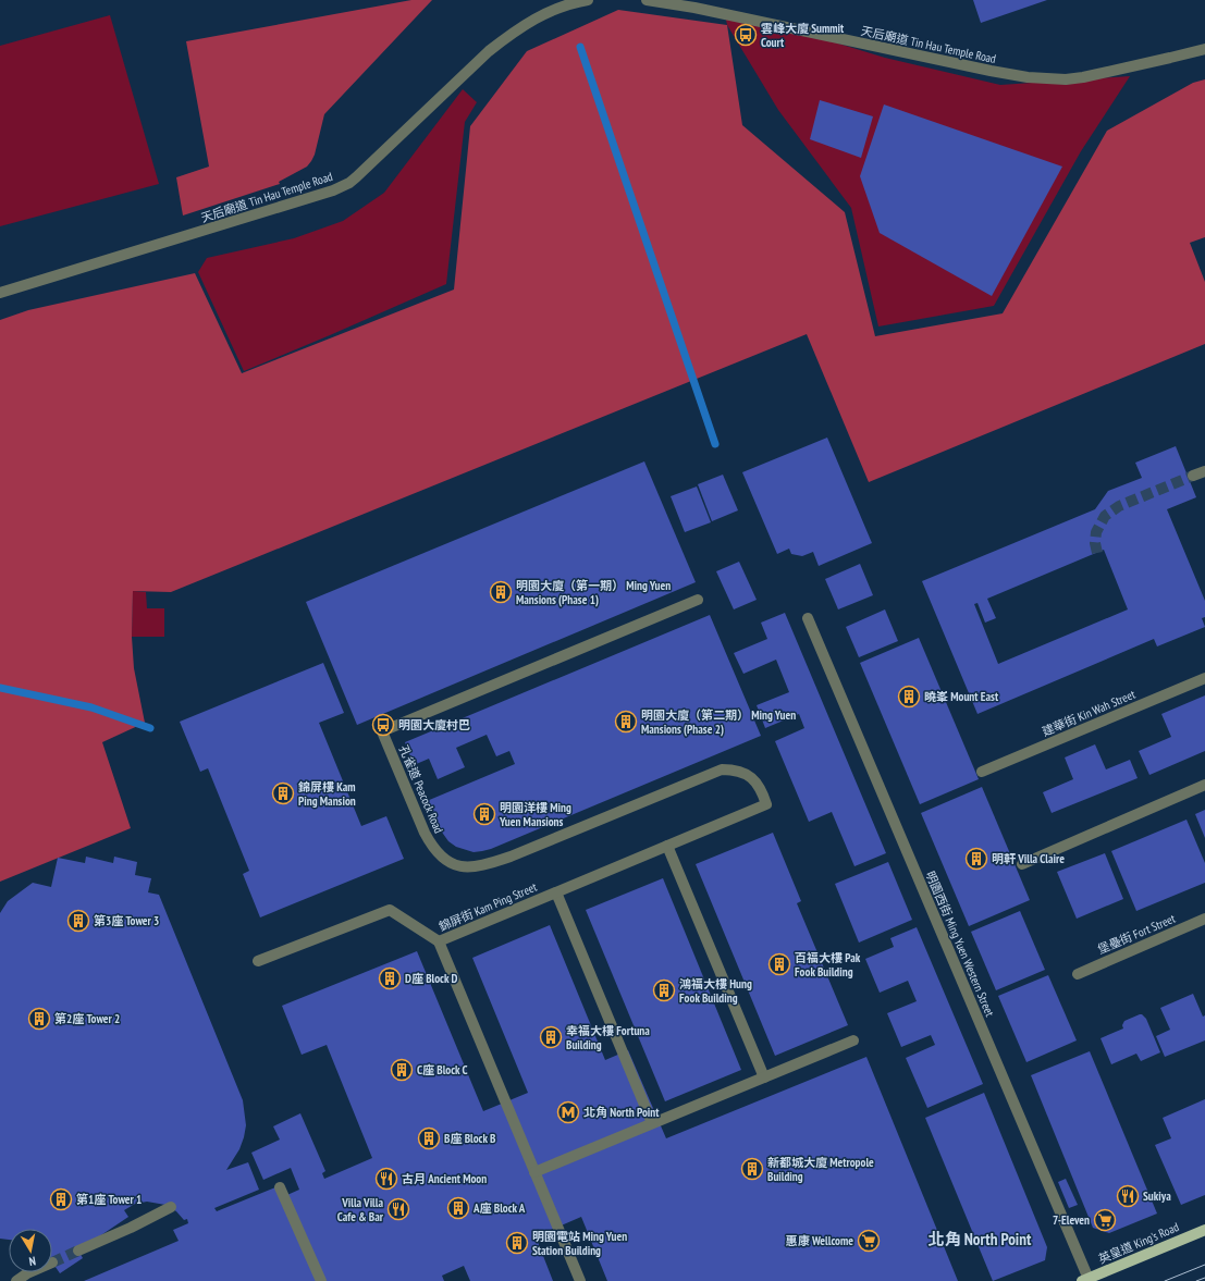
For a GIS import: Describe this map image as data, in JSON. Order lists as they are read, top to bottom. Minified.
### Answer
{"streets":{"main road":["英皇道 King's Road"],"street":["天后廟道 Tin Hau Temple Road","建華街 Kin Wah Street","孔雀道 Peacock Road","錦屏街 Kam Ping Street","堡壘街 Fort Street","明園西街 Ming Yuen Western Street"]},"crossings":[["孔雀道 Peacock Road","錦屏街 Kam Ping Street"],["明園西街 Ming Yuen Western Street","英皇道 King's Road"]],"districts":["北角 North Point"],"places":{"bus stop":["雲峰大廈 Summit Court","明園大廈村巴"],"building":["明園大廈（第一期） Ming Yuen Mansions (Phase 1)","曉峯 Mount East","明園大廈（第二期） Ming Yuen Mansions (Phase 2)","錦屏樓 Kam Ping Mansion","明園洋樓 Ming Yuen Mansions","明軒 Villa Claire","第3座 Tower 3","百福大樓 Pak Fook Building","D座 Block D","鴻福大樓 Hung Fook Building","第2座 Tower 2","幸福大樓 Fortuna Building","C座 Block C","B座 Block B","新都城大廈 Metropole Building","第1座 Tower 1","A座 Block A","明園電站 Ming Yuen Station Building"],"metro station":["北角 North Point"],"restaurant":["古月 Ancient Moon","Sukiya","Villa Villa Cafe & Bar"],"supermarket":["7-Eleven","惠康 Wellcome"]},"north":"bottom"}
